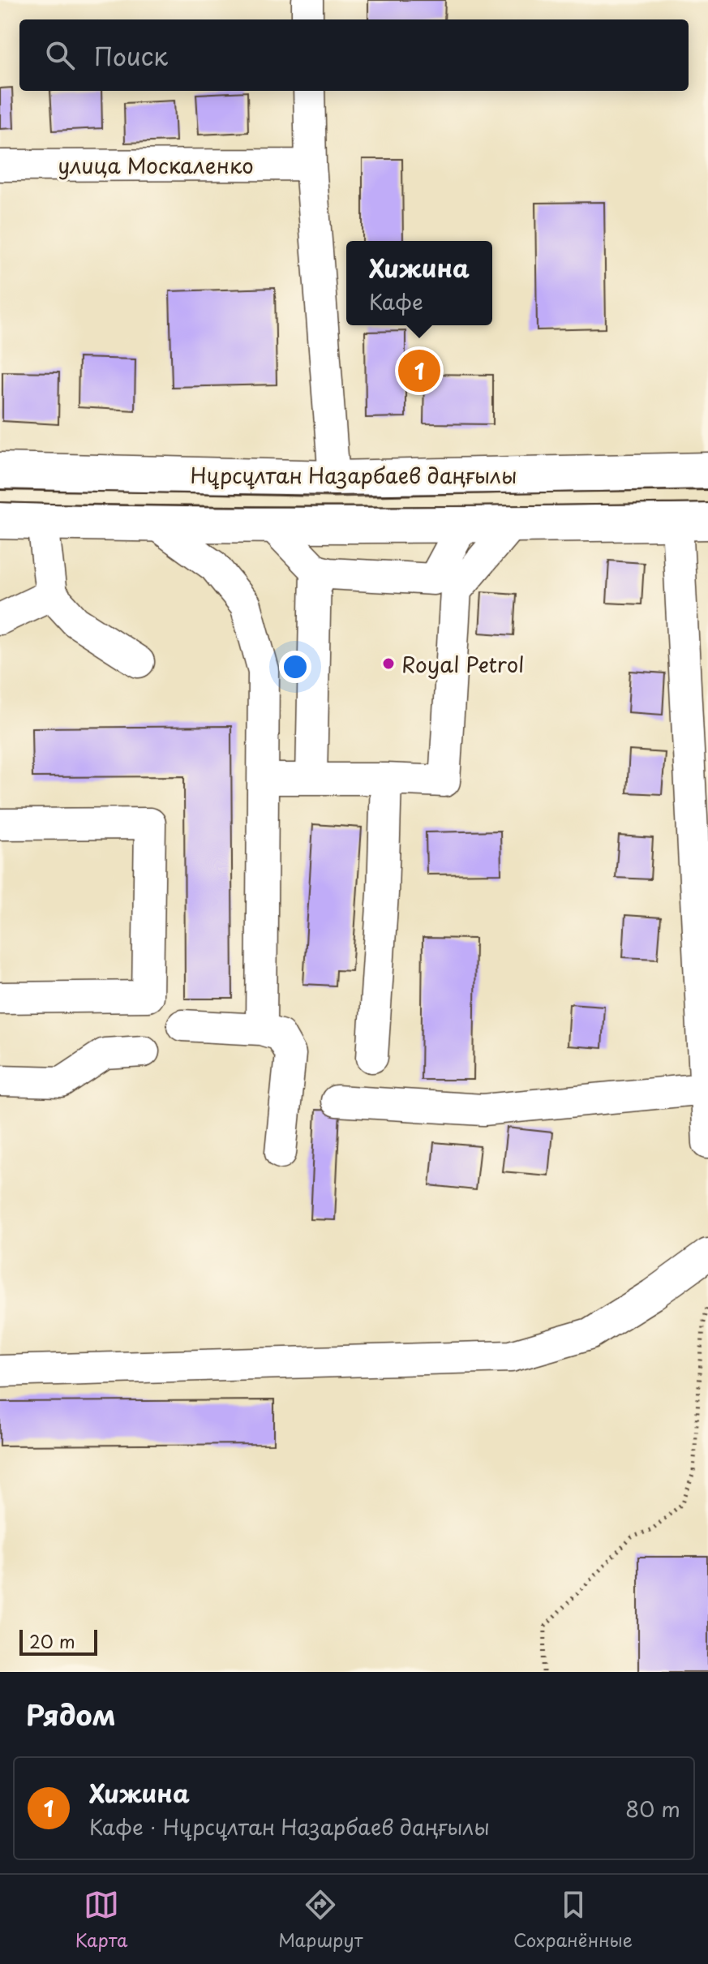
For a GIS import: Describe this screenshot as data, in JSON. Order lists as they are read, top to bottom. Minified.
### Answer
{"streets":{"main road":["Нұрсұлтан Назарбаев даңғылы"],"street":["улица Москаленко"]},"places":["Royal Petrol"],"scale_bar":"20 m","page":{"search":"Поиск","popup":["Хижина","Кафе"],"pins":"1","scale":"20 m","heading":"Рядом","list":[{"mark":"1","name":"Хижина","note":"Кафе · Нұрсұлтан Назарбаев даңғылы","value":"80 m"}],"nav":["Карта","Маршрут","Сохранённые"]}}
